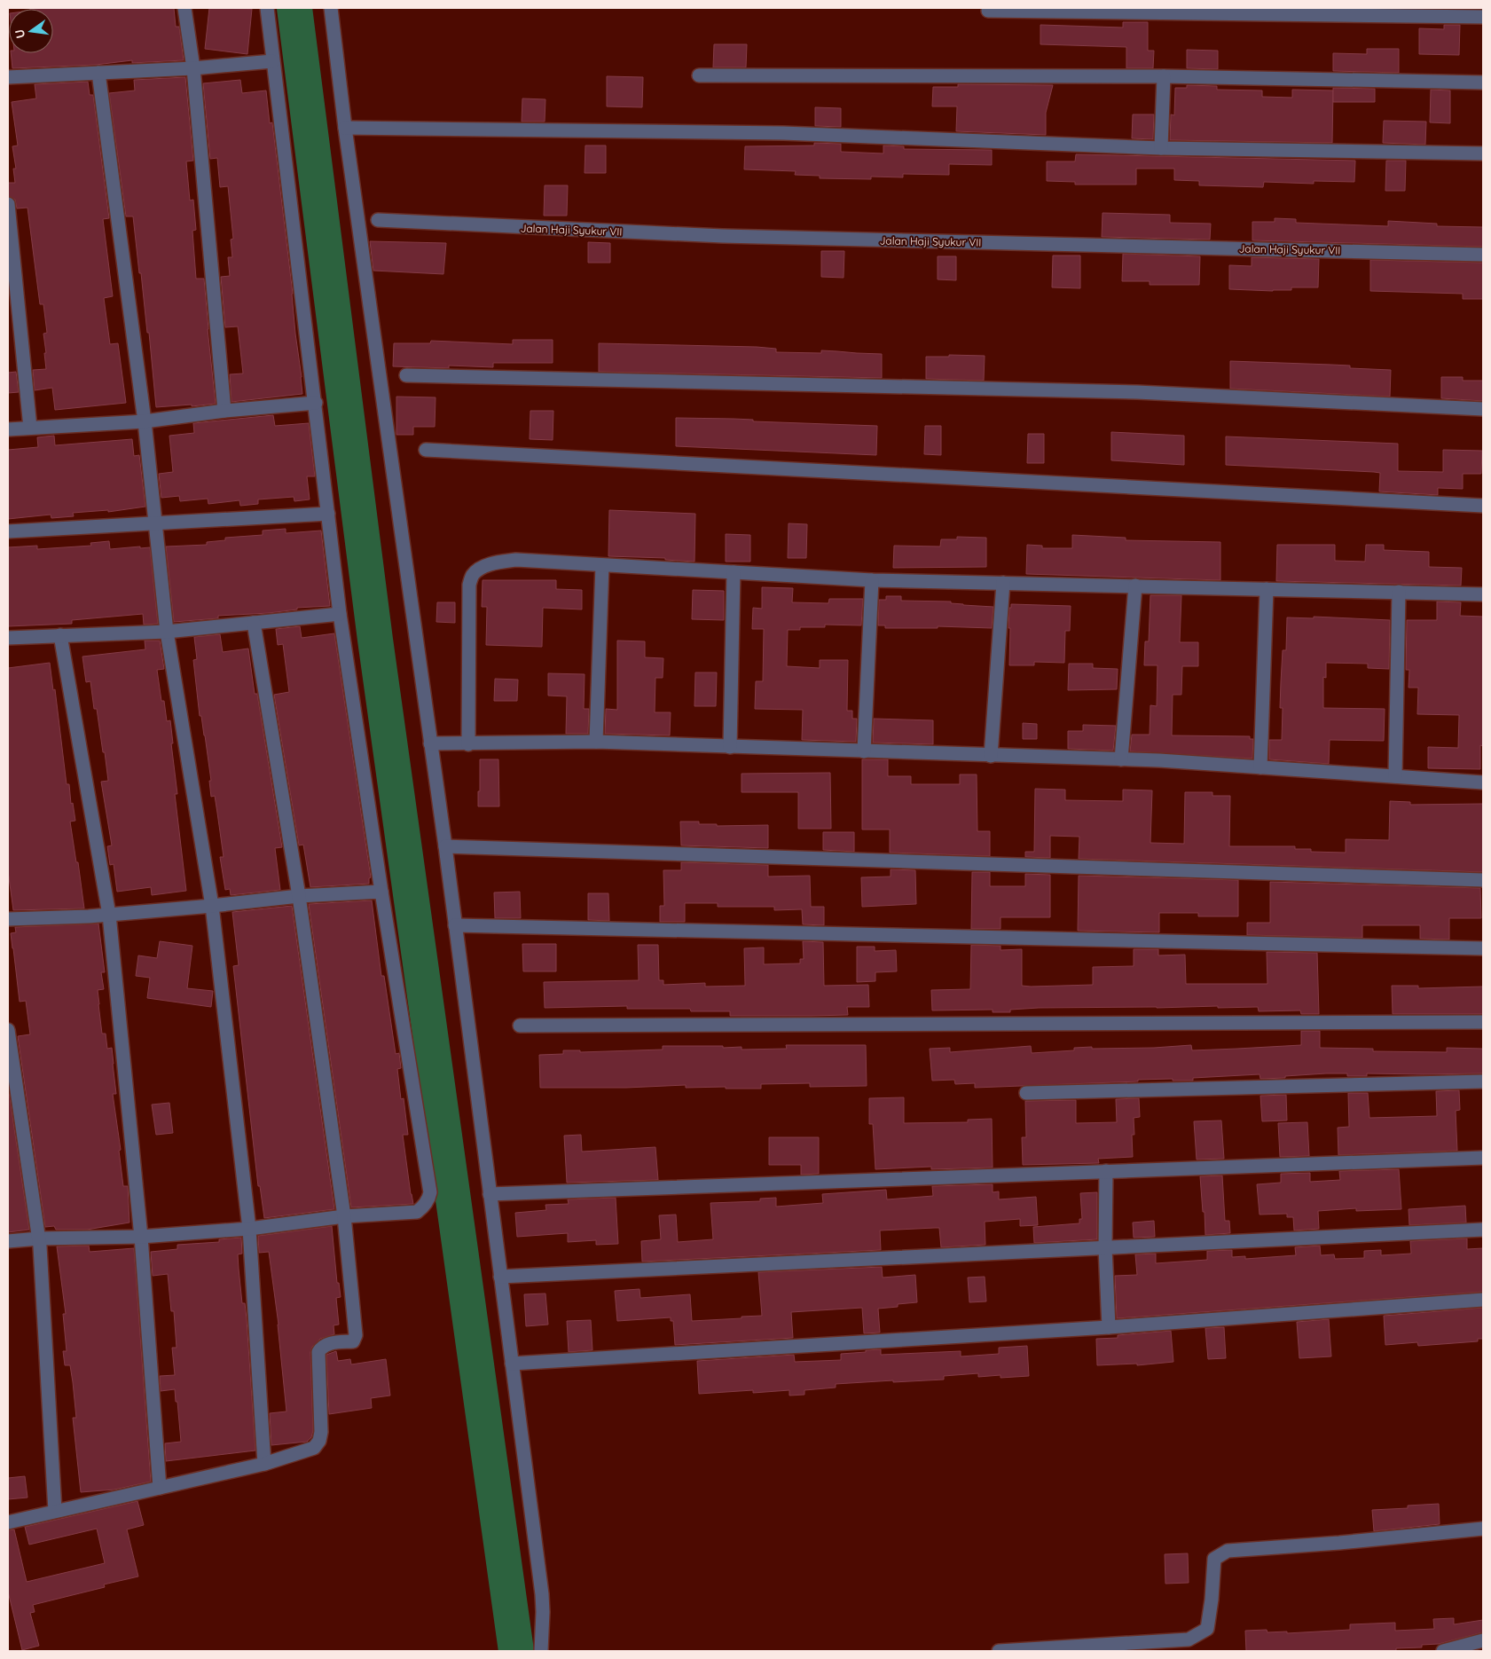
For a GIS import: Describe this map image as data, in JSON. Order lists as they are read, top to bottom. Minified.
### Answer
{"streets":{"street":["Jalan Haji Syukur VII"]},"north":"left"}
